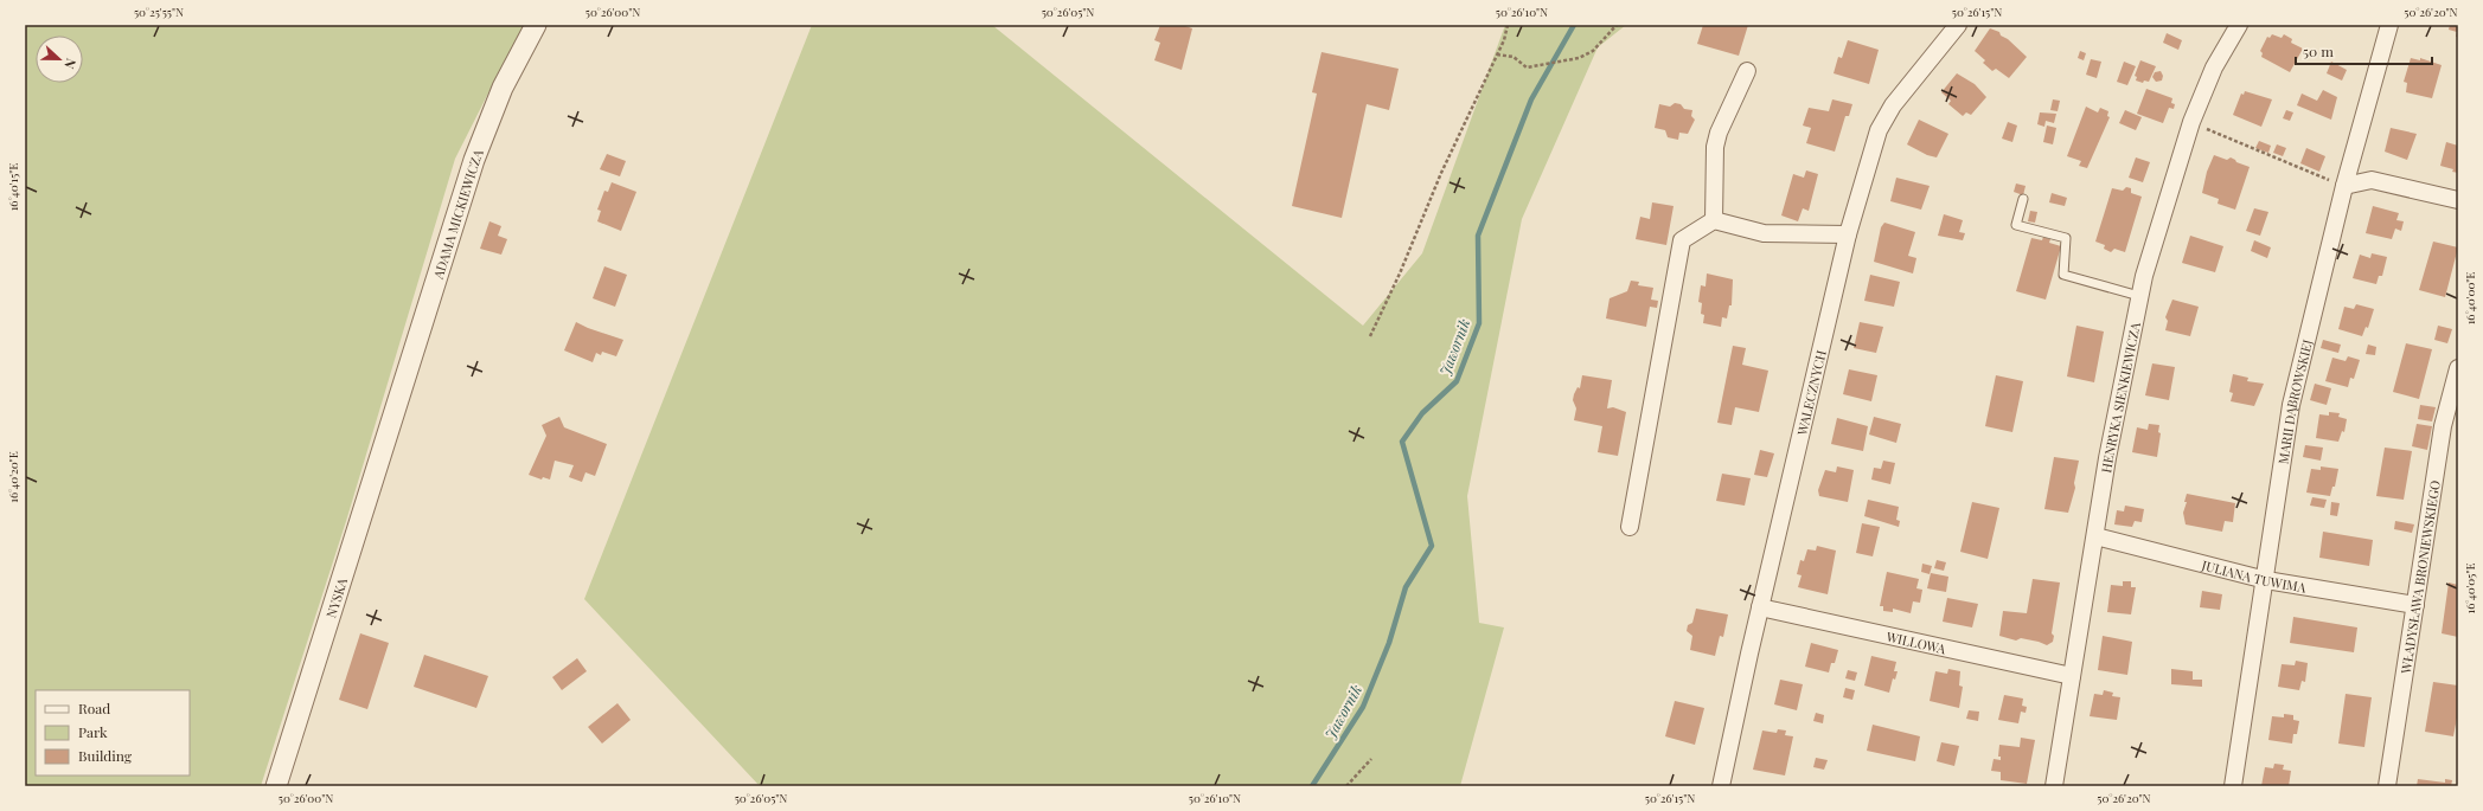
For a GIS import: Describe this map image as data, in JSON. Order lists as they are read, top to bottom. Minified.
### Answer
{"streets":{"street":["ADAMA MICKIEWICZA","WALECZNYCH","HENRYKA SIENKIEWICZA","MARII DĄBROWSKIEJ","JULIANA TUWIMA","WŁADYSŁAWA BRONIEWSKIEGO","NYSKA","WILLOWA"]},"crossings":[["ADAMA MICKIEWICZA","NYSKA"],["WALECZNYCH","WILLOWA"],["HENRYKA SIENKIEWICZA","JULIANA TUWIMA"],["HENRYKA SIENKIEWICZA","WILLOWA"],["MARII DĄBROWSKIEJ","JULIANA TUWIMA"],["JULIANA TUWIMA","WŁADYSŁAWA BRONIEWSKIEGO"]],"water":["Jawornik"],"legend":["Road","Park","Building"],"scale_bar":"50 m","north":"right","coordinates":["50°25'55\"N","50°26'00\"N","50°26'05\"N","50°26'10\"N","50°26'15\"N","50°26'20\"N","16°40'15\"E","16°40'00\"E","16°40'20\"E","16°40'05\"E"]}
